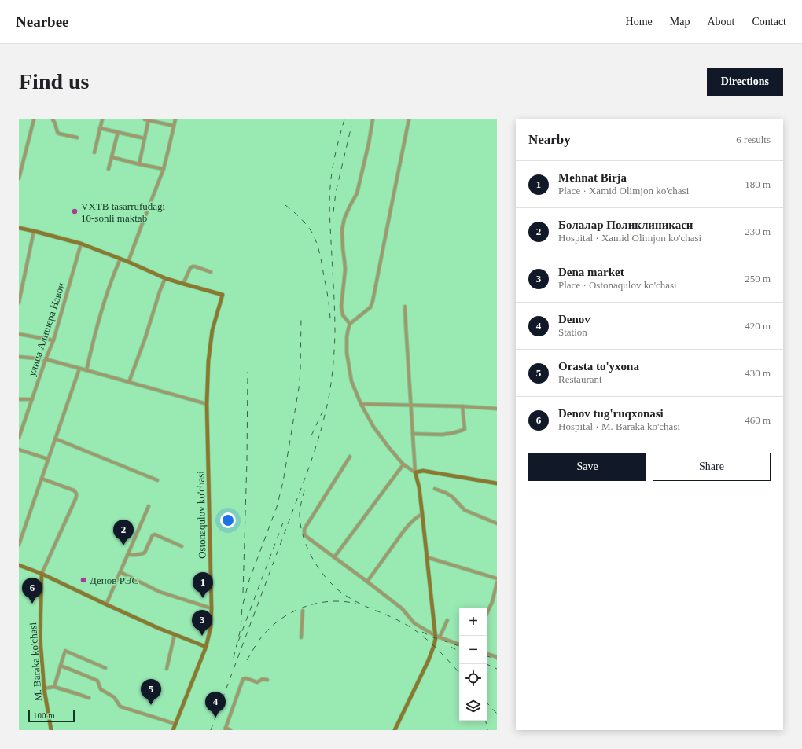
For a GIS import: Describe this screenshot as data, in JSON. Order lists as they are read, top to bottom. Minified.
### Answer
{"streets":{"street":["улица Алишера Навои","Ostonaqulov ko'chasi","M. Baraka ko'chasi"]},"places":["VXTB tasarrufudagi 10-sonli maktab","Денов РЭС"],"scale_bar":"100 m","page":{"header":"Nearbee","nav":["Home","Map","About","Contact"],"buttons":["Directions",["Save","Share"]],"title":"Find us","heading":["Nearby","6 results"],"list":[{"mark":"1","name":"Mehnat Birja","note":"Place · Xamid Olimjon ko'chasi","value":"180 m"},{"mark":"2","name":"Болалар Поликлиникаси","note":"Hospital · Xamid Olimjon ko'chasi","value":"230 m"},{"mark":"3","name":"Dena market","note":"Place · Ostonaqulov ko'chasi","value":"250 m"},{"mark":"4","name":"Denov","note":"Station","value":"420 m"},{"mark":"5","name":"Orasta to'yxona","note":"Restaurant","value":"430 m"},{"mark":"6","name":"Denov tug'ruqxonasi","note":"Hospital · M. Baraka ko'chasi","value":"460 m"}],"pins":["2","1","6","3","5","4"],"map_buttons":["+","−"],"scale":"100 m"}}
